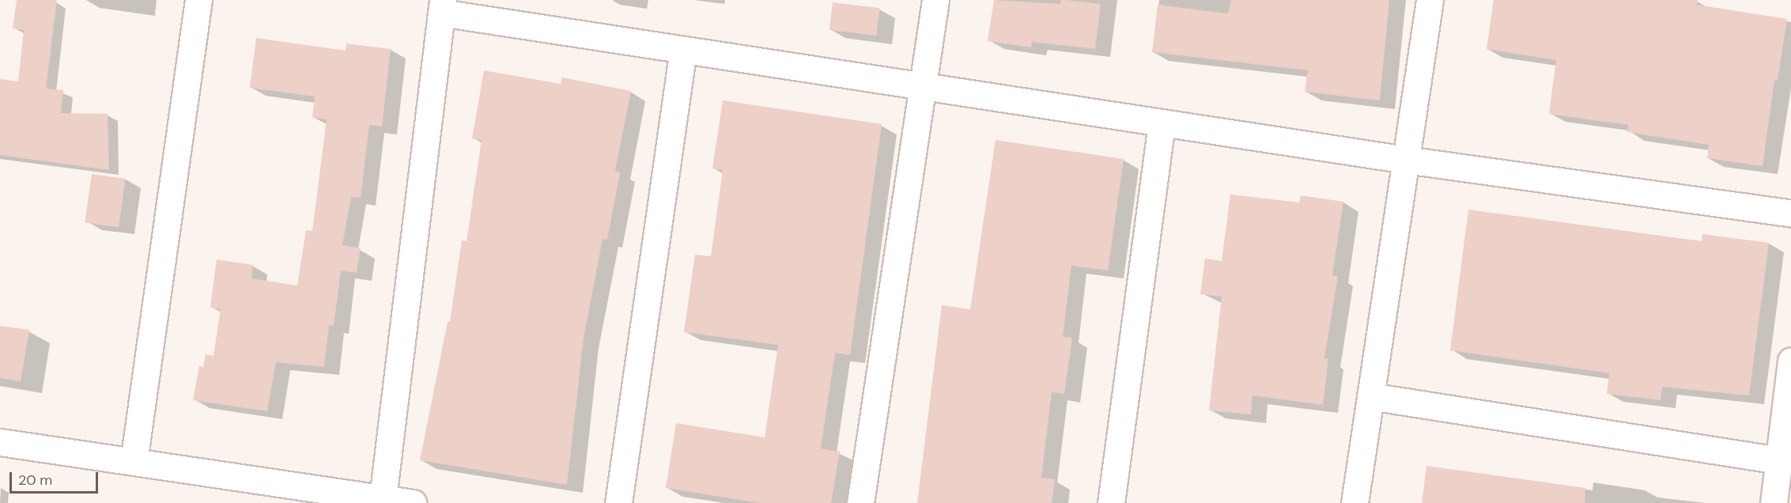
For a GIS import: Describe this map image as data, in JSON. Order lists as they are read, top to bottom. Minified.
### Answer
{"scale_bar":"20 m"}
